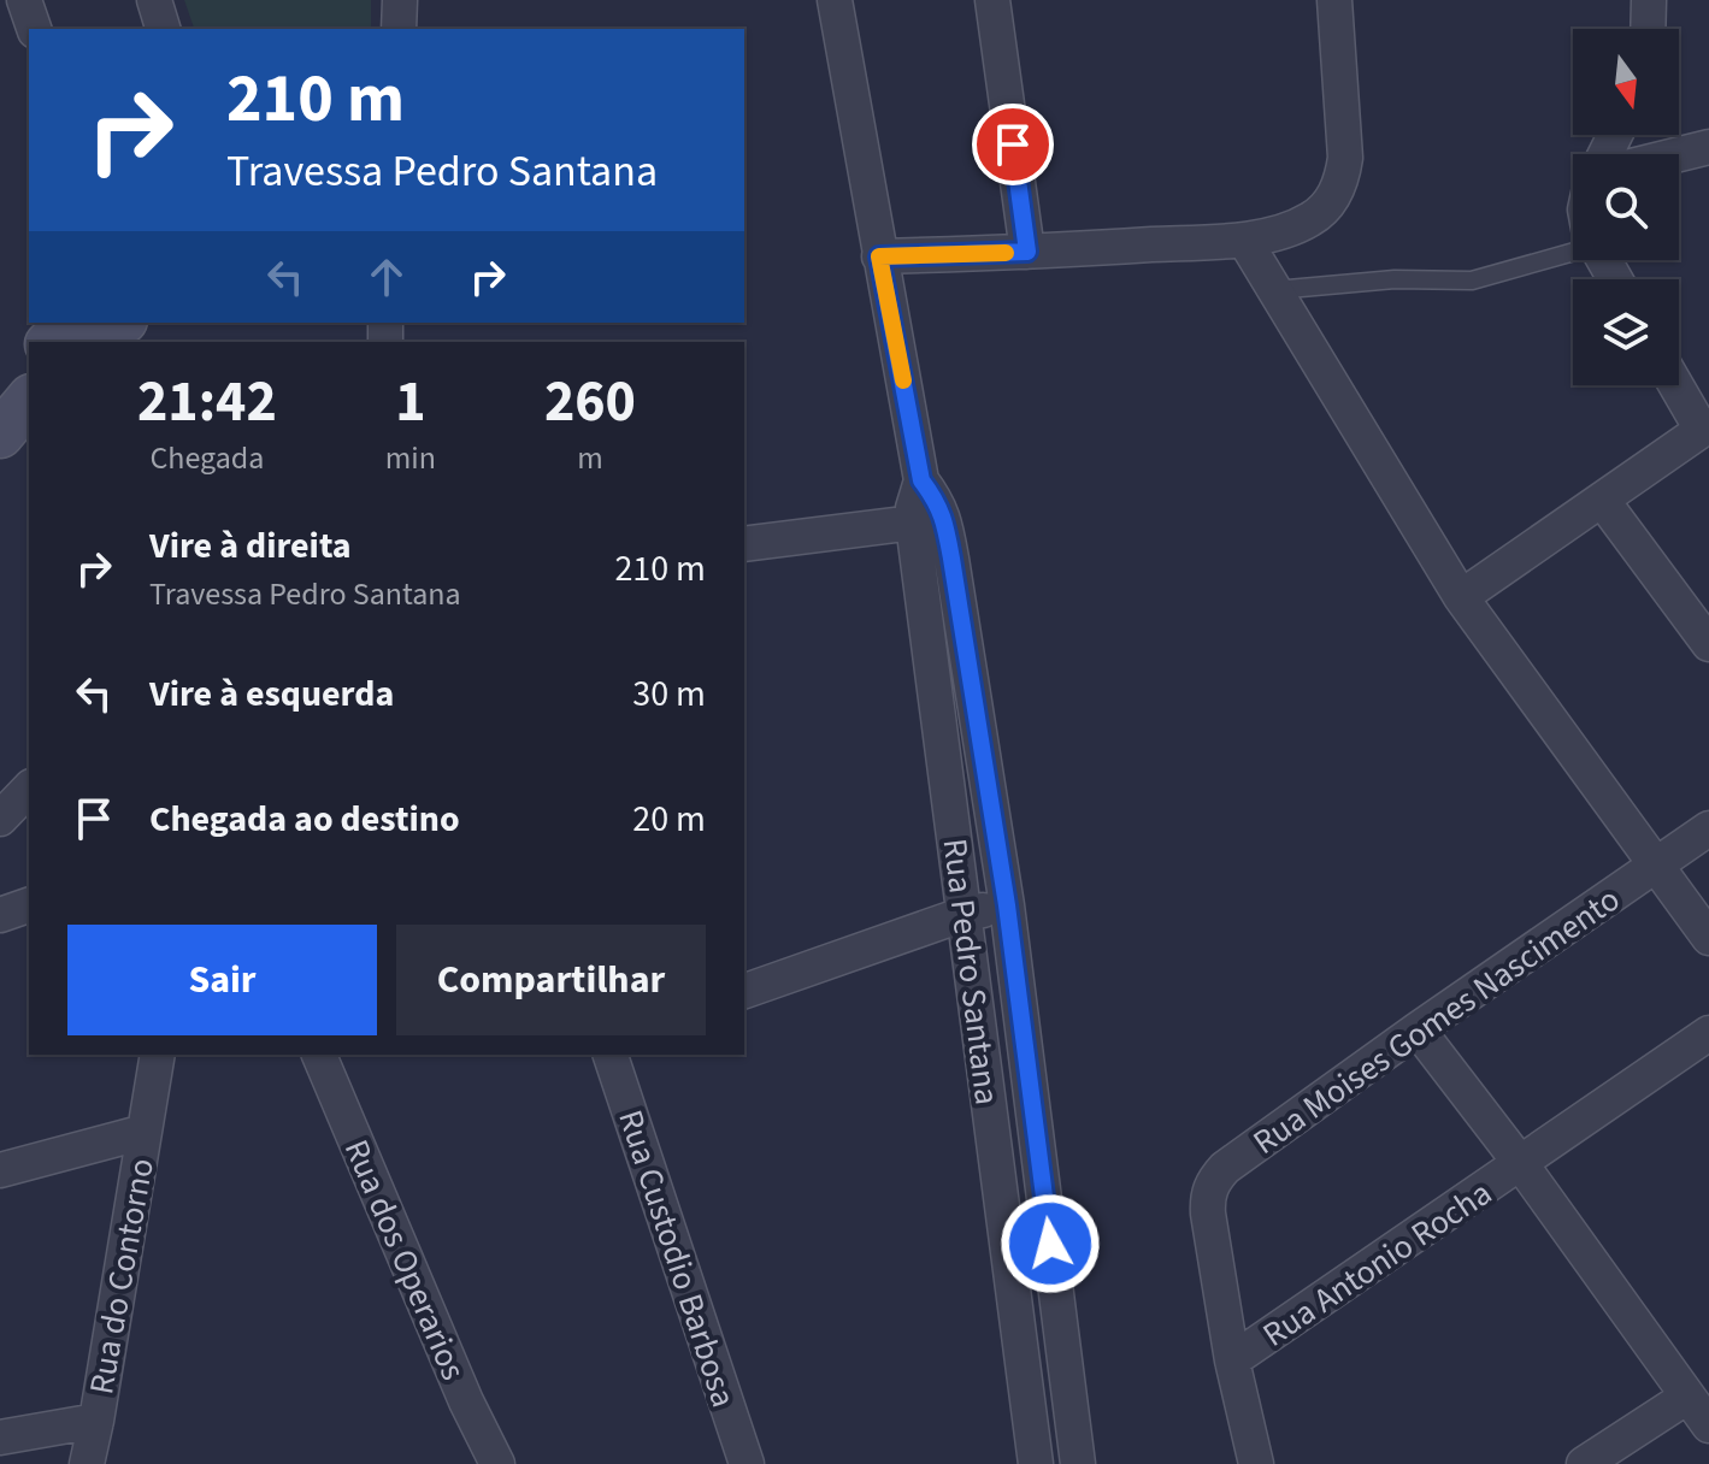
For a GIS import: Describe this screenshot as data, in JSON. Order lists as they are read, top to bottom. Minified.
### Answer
{"streets":{"street":["Rua Pedro Santana","Rua Moises Gomes Nascimento","Rua Custodio Barbosa","Rua dos Operarios","Rua Antonio Rocha","Rua do Contorno"]},"crossings":[["Rua Moises Gomes Nascimento","Rua Antonio Rocha"]],"north":"bottom","page":{"turn":["210 m","Travessa Pedro Santana"],"eta":["21:42","Chegada","1","min","260","m"],"list":[{"name":"Vire à direita","note":"Travessa Pedro Santana","value":"210 m"},{"name":"Vire à esquerda","value":"30 m"},{"name":"Chegada ao destino","value":"20 m"}],"buttons":["Sair","Compartilhar"]}}
